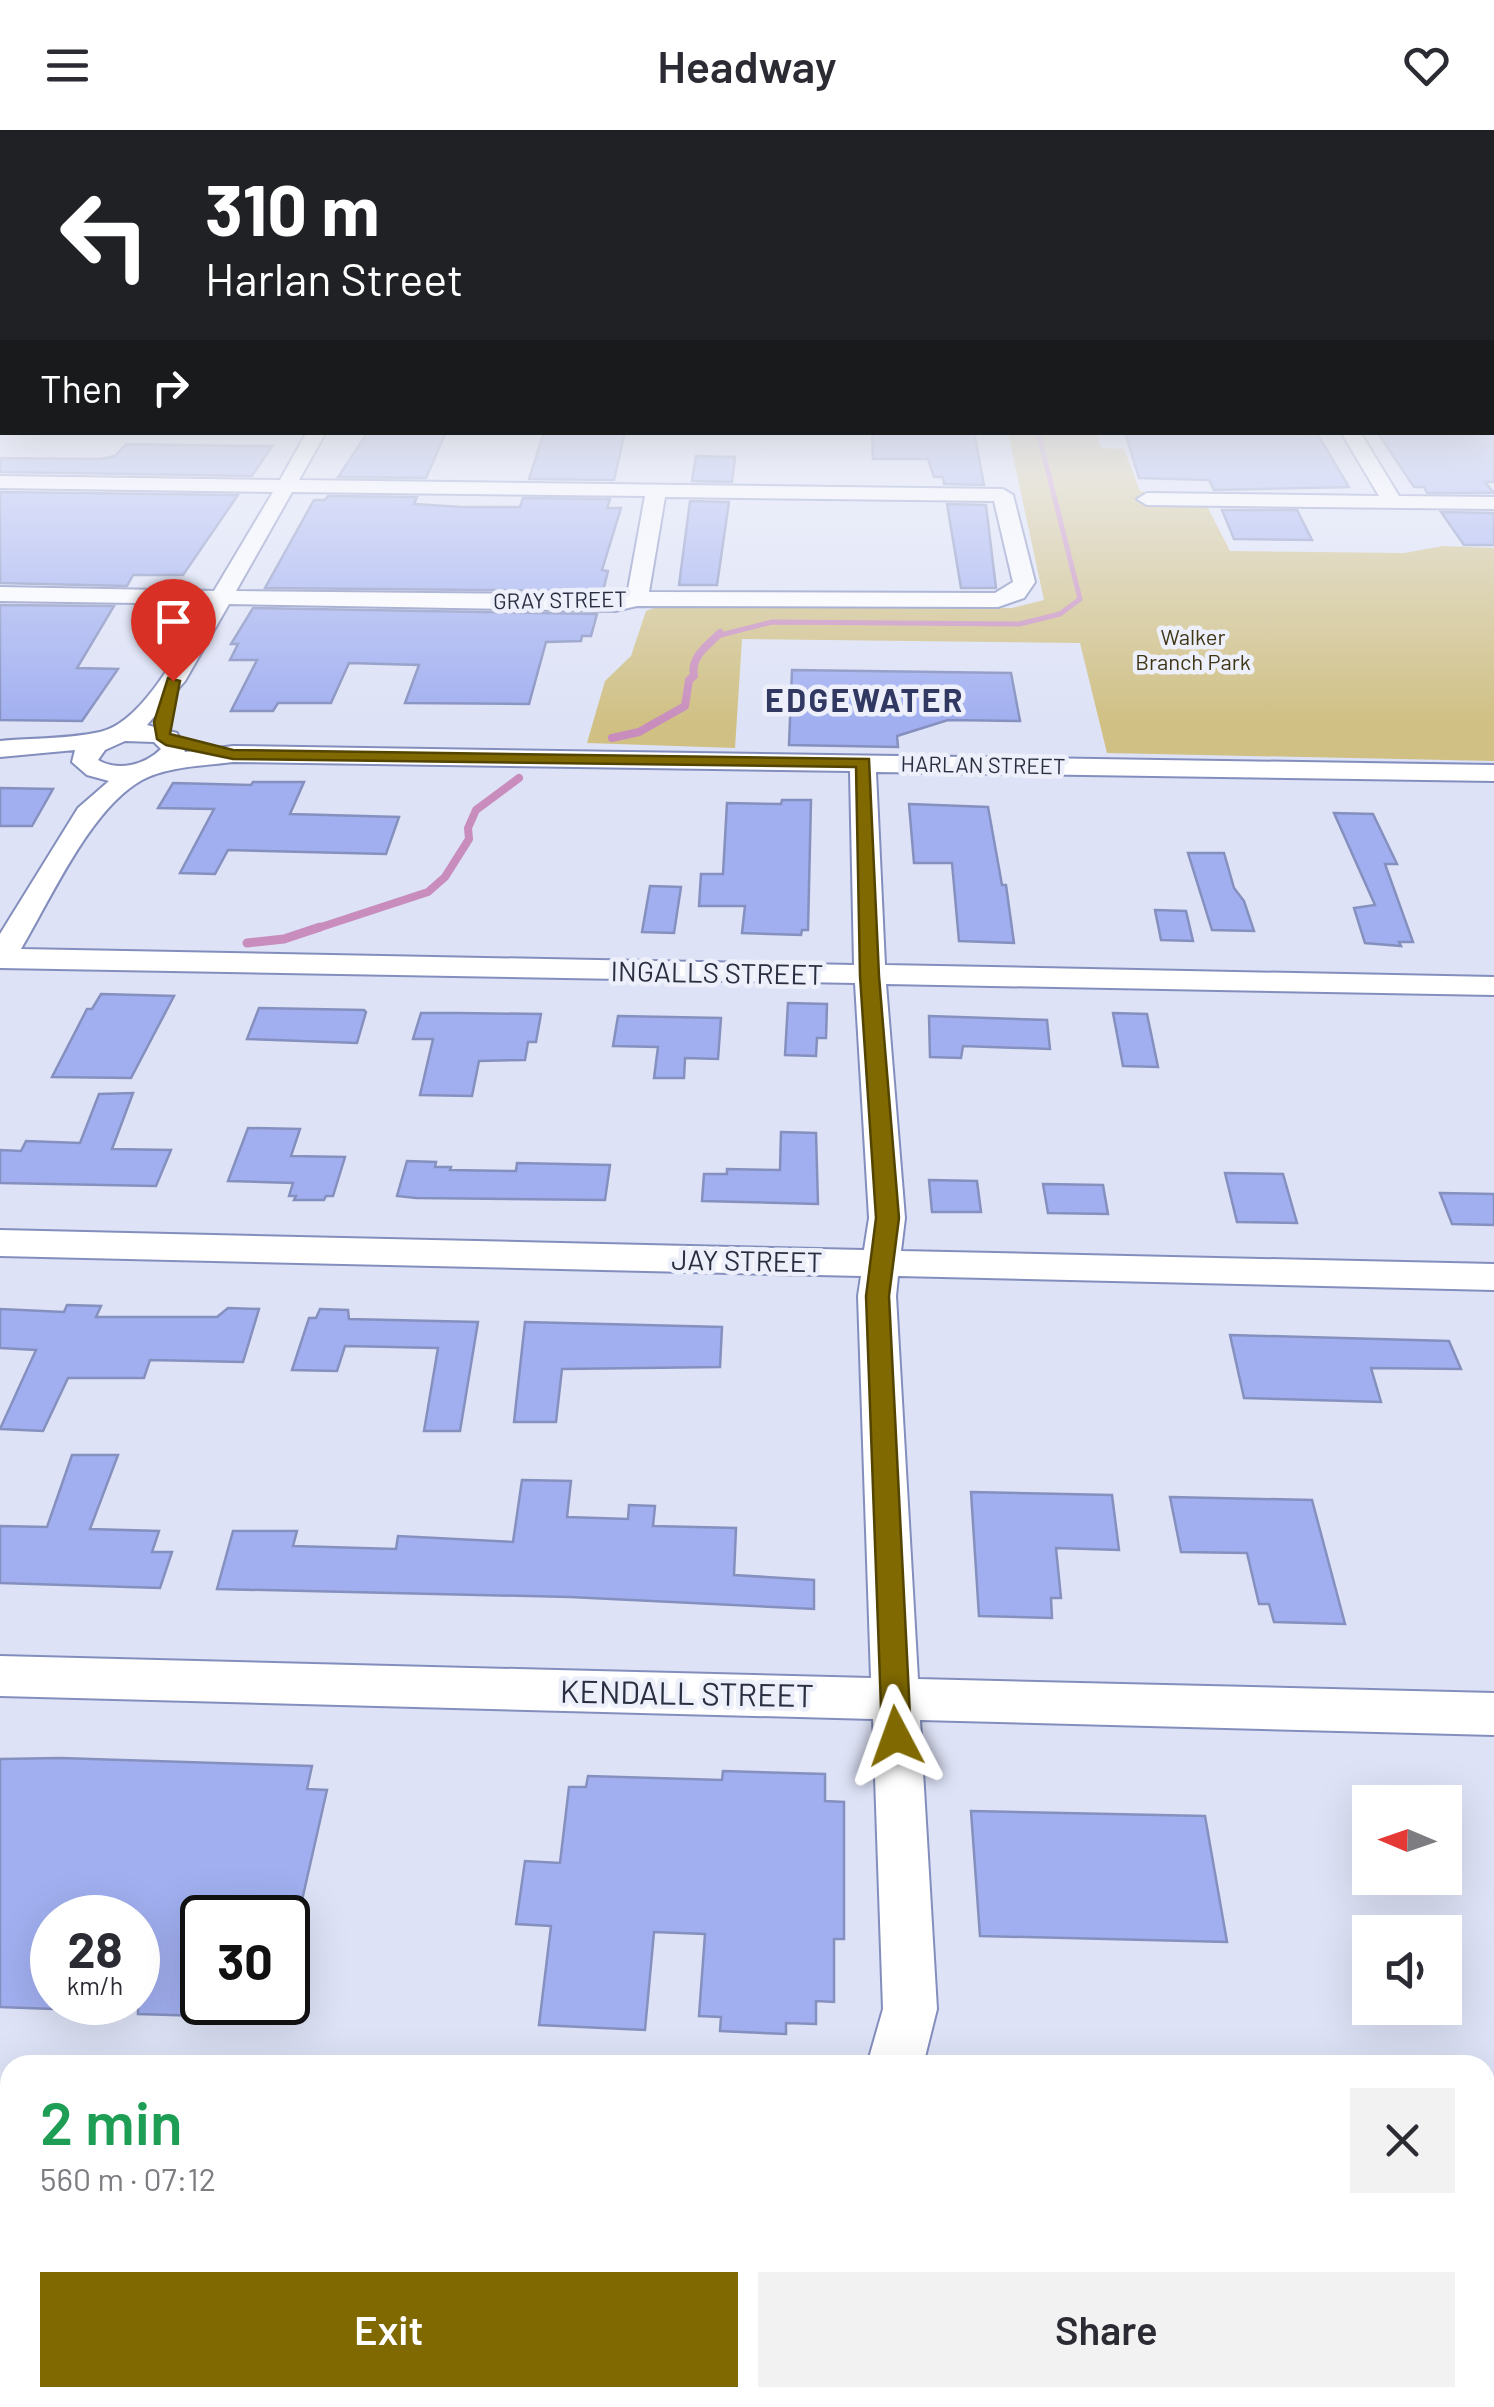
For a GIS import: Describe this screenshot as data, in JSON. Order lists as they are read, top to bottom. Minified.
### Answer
{"streets":{"street":["GRAY STREET","HARLAN STREET","INGALLS STREET","JAY STREET","KENDALL STREET"]},"districts":["EDGEWATER"],"parks":["Walker Branch Park"],"north":"left","page":{"header":"Headway","turn":["310 m","Harlan Street"],"then":"Then","speed":"28 km/h","limit":"30","heading":["2 min","560 m · 07:12"],"buttons":["Exit","Share"]}}
